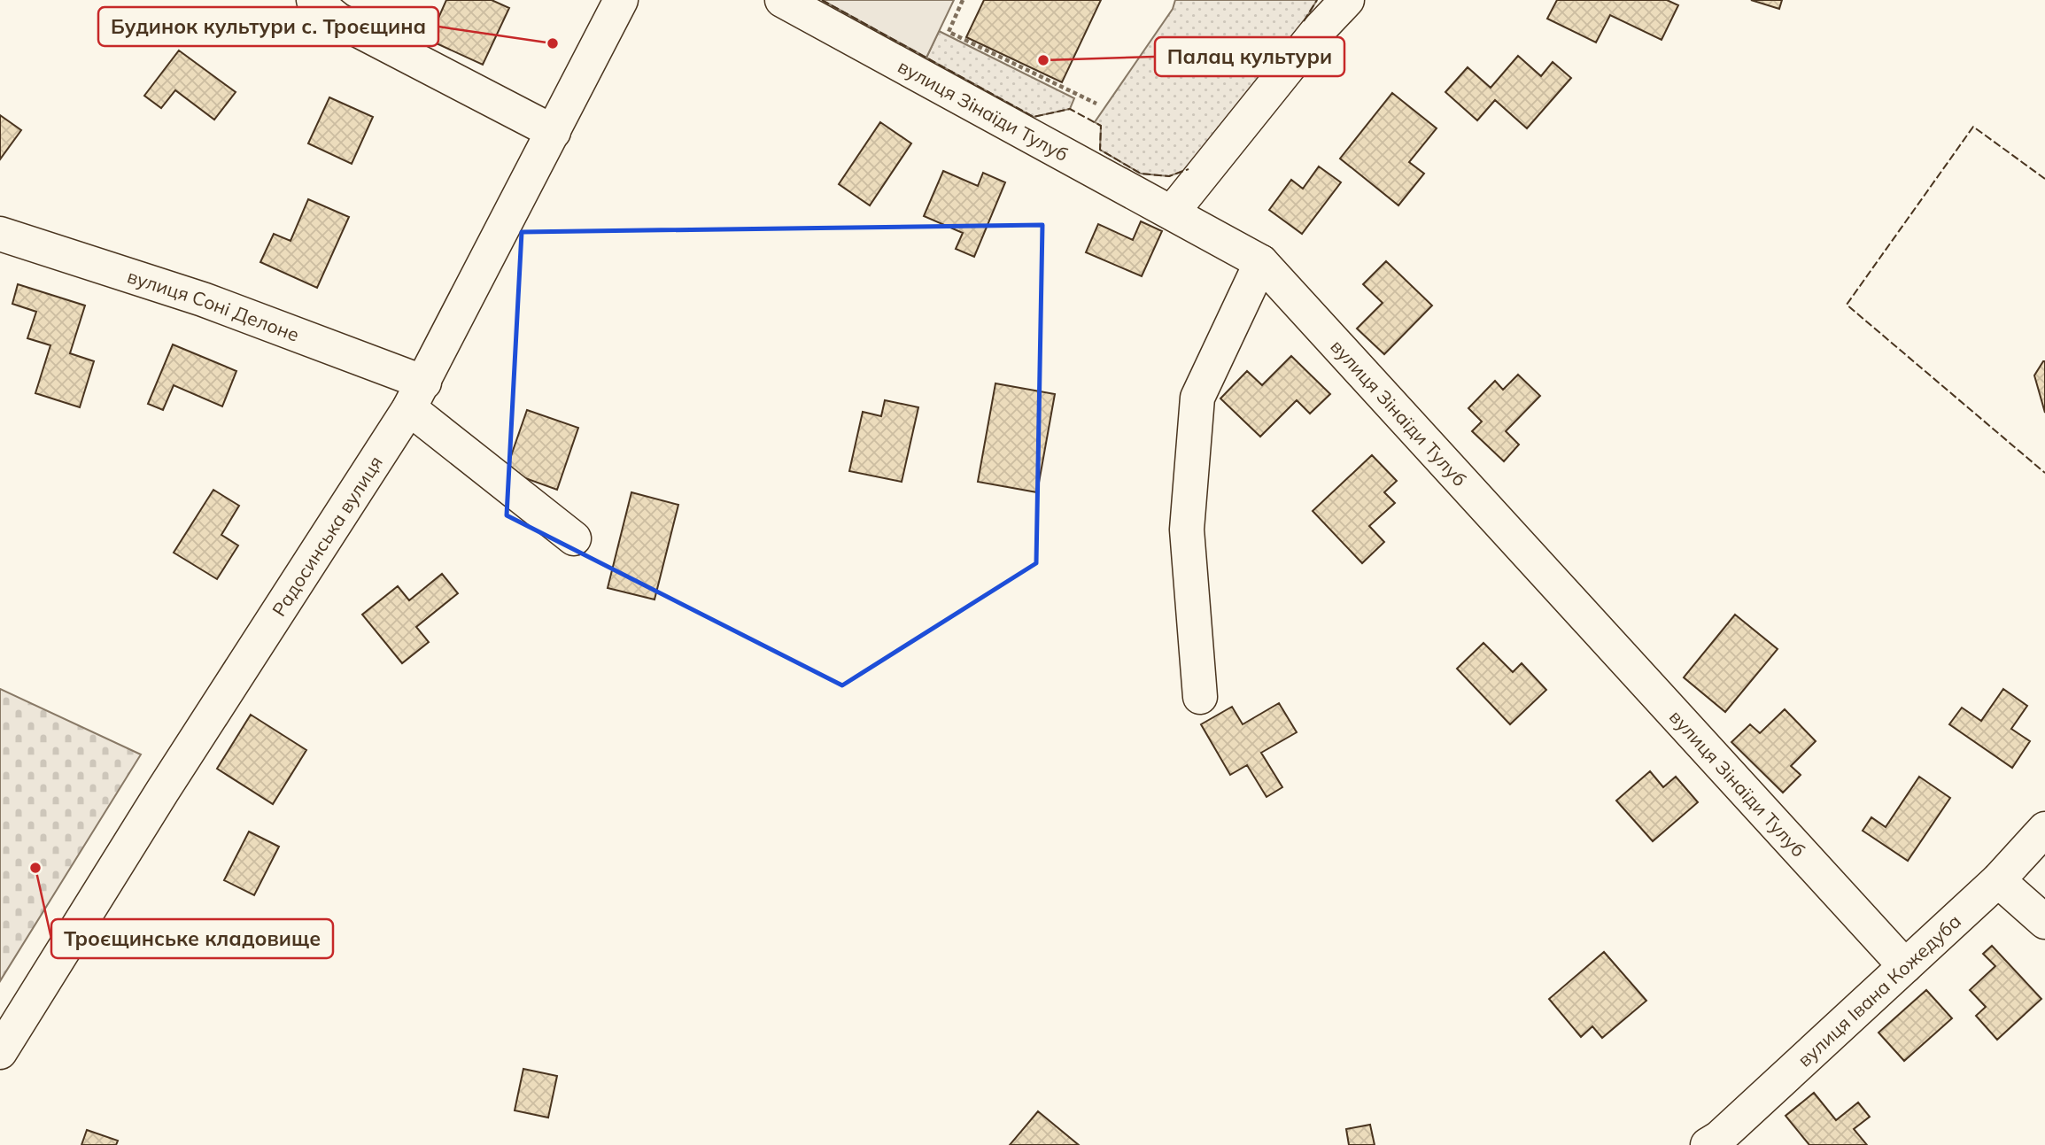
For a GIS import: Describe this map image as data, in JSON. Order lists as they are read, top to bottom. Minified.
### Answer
{"streets":{"street":["вулиця Зінаїди Тулуб","вулиця Соні Делоне","Радосинська вулиця","вулиця Івана Кожедуба"]},"crossings":[["вулиця Зінаїди Тулуб","вулиця Івана Кожедуба"],["вулиця Соні Делоне","Радосинська вулиця"]],"places":["Будинок культури с. Троєщина","Палац культури","Троєщинське кладовище"]}
